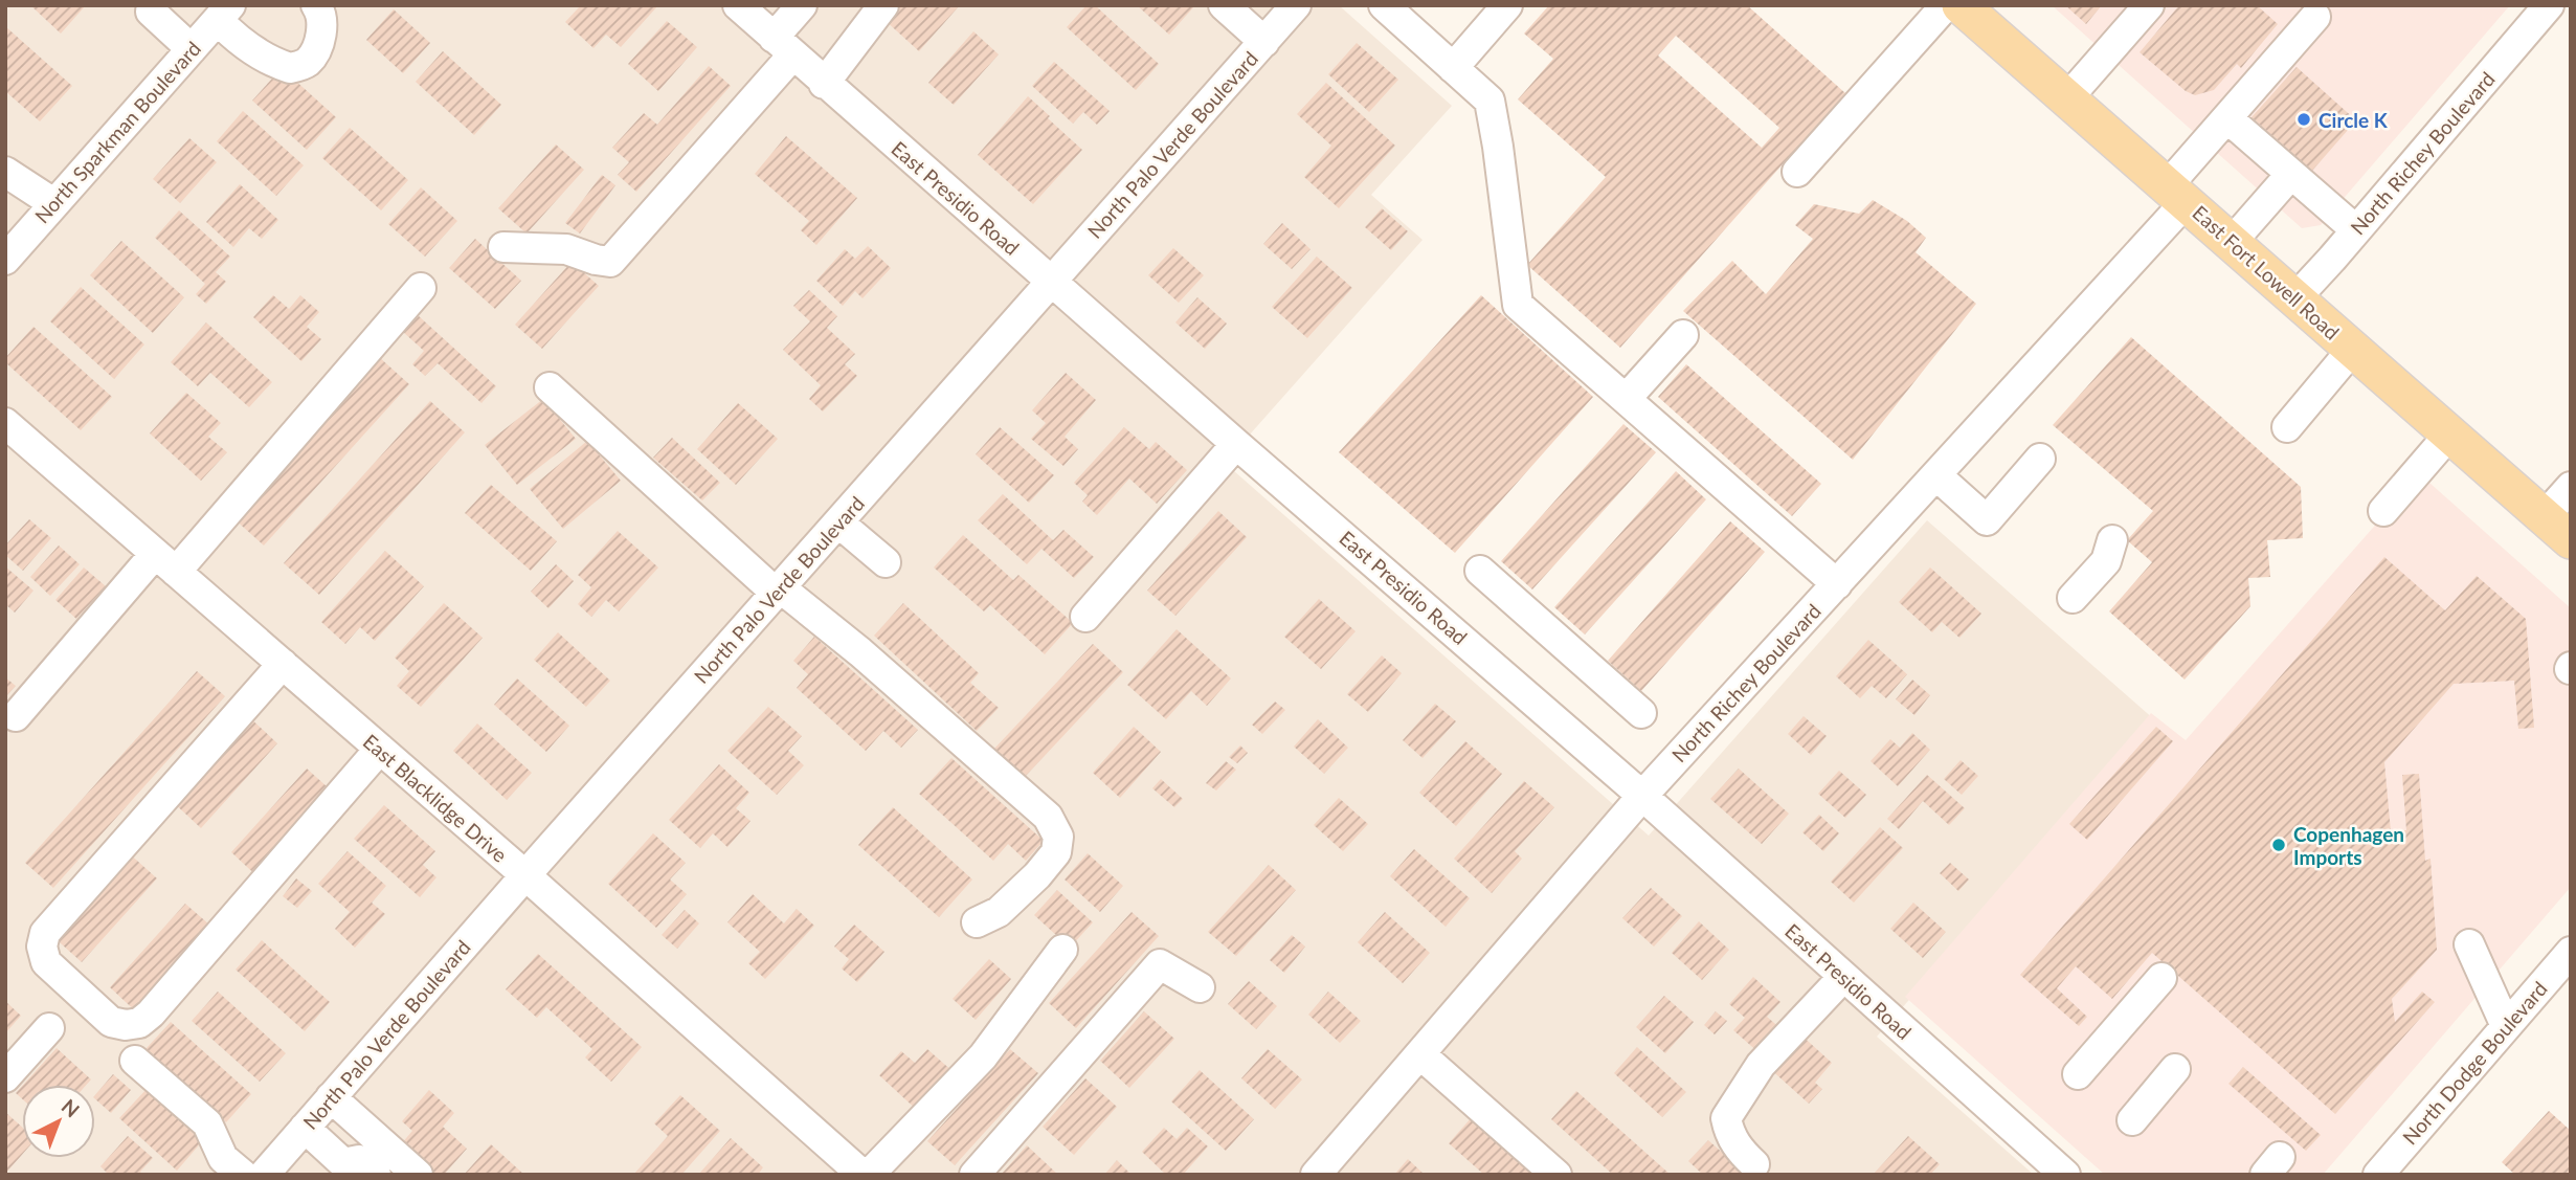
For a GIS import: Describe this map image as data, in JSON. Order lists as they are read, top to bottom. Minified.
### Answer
{"streets":{"main road":["East Fort Lowell Road"],"street":["North Sparkman Boulevard","North Palo Verde Boulevard","North Richey Boulevard","East Presidio Road","East Blacklidge Drive","North Dodge Boulevard"]},"crossings":[["North Palo Verde Boulevard","East Presidio Road"],["North Palo Verde Boulevard","East Blacklidge Drive"],["North Richey Boulevard","East Presidio Road"],["North Richey Boulevard","East Fort Lowell Road"]],"places":["Circle K","Copenhagen Imports"],"north":"top right"}
